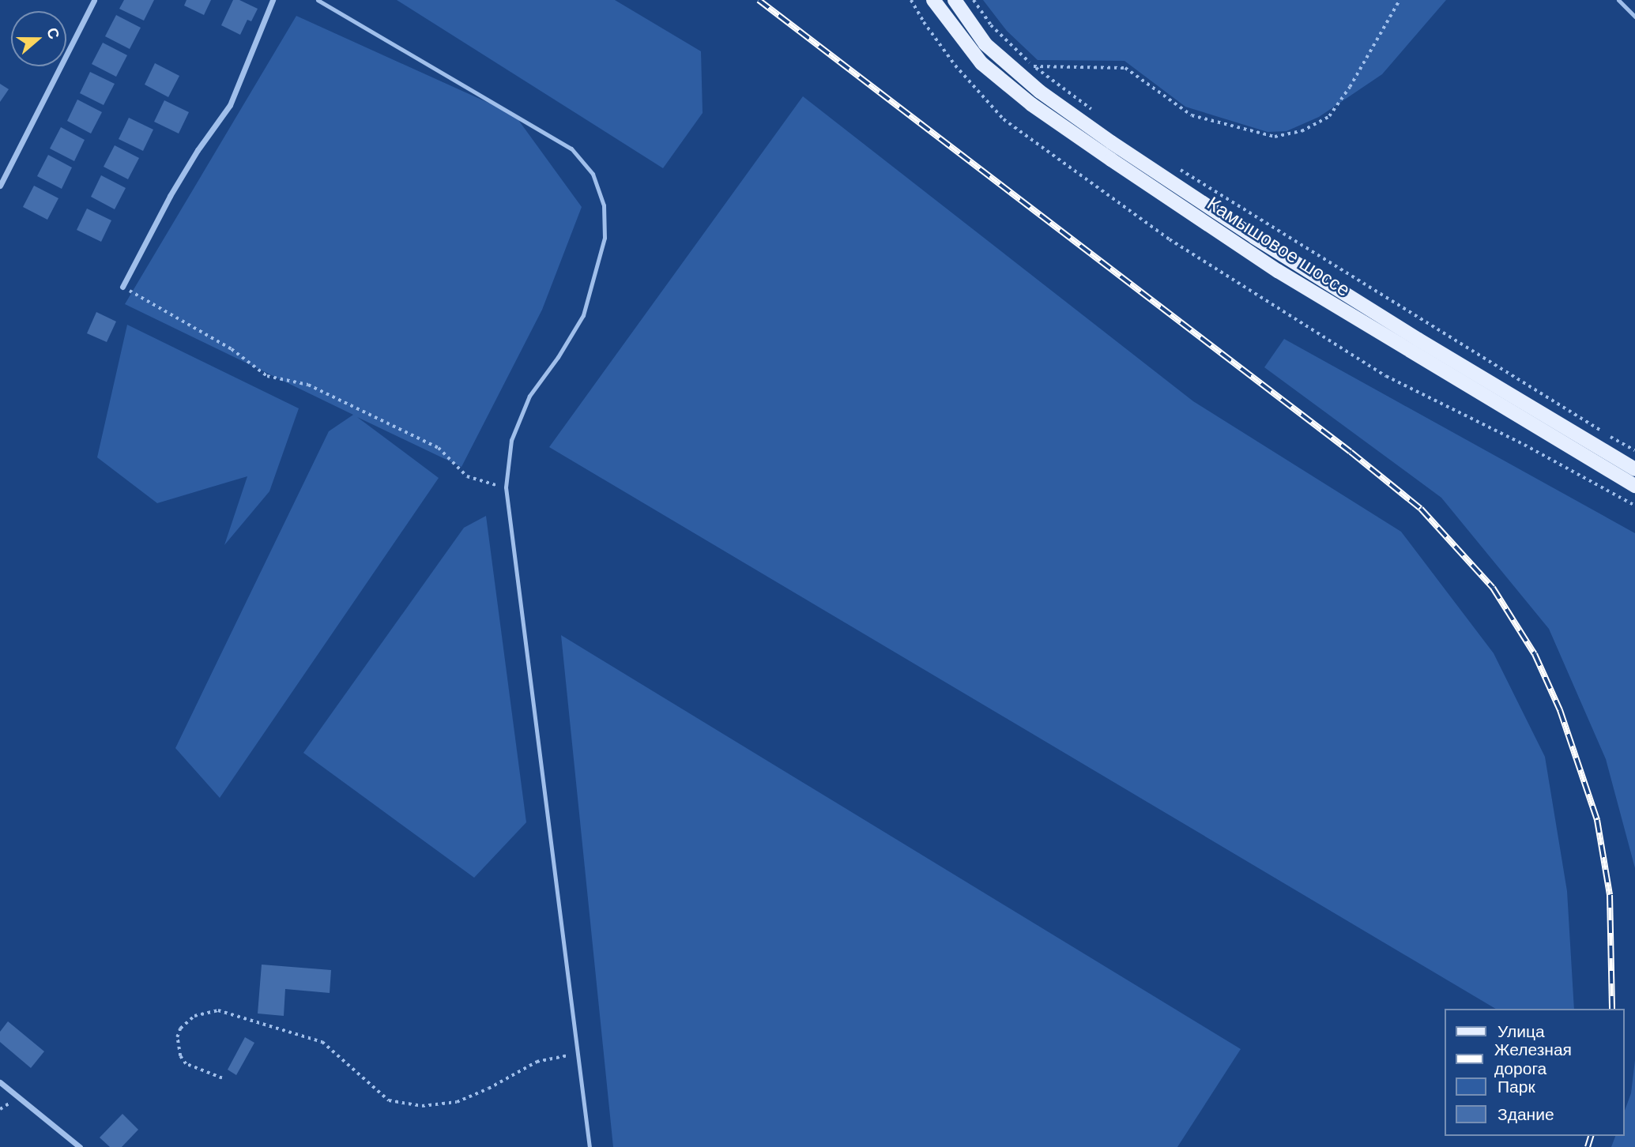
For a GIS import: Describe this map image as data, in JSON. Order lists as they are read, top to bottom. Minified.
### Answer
{"streets":{"main road":["Камышовое шоссе"]},"legend":["Улица","Железная дорога","Парк","Здание"],"north":"right"}
